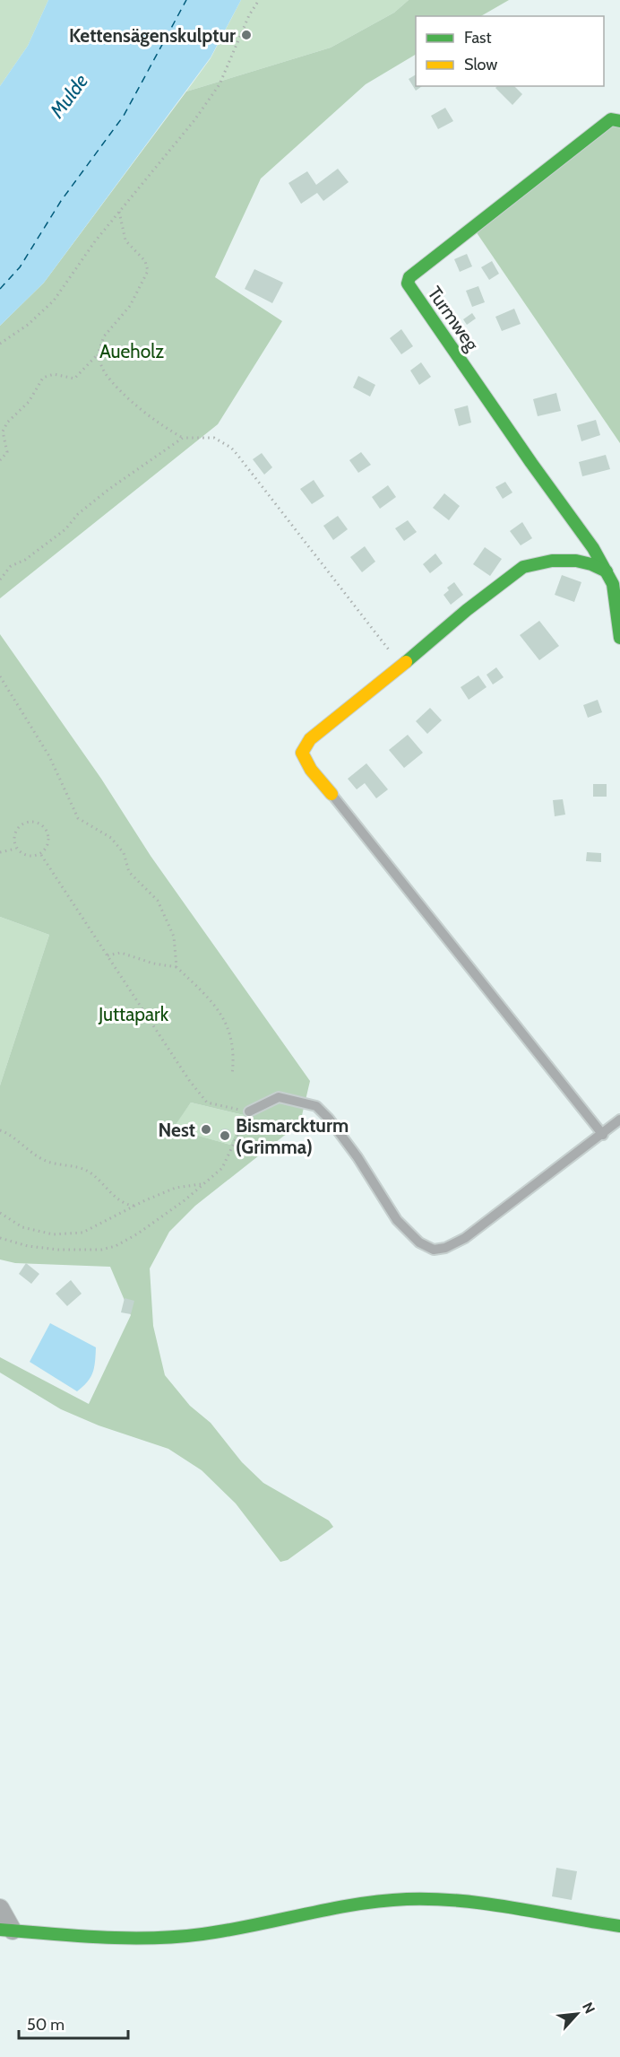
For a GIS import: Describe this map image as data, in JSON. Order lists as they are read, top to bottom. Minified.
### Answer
{"streets":{"street":["Turmweg"]},"water":["Mulde"],"parks":["Aueholz","Juttapark"],"places":["Kettensägenskulptur","Nest","Bismarckturm (Grimma)"],"legend":["Fast","Slow"],"scale_bar":"50 m","north":"top right"}
